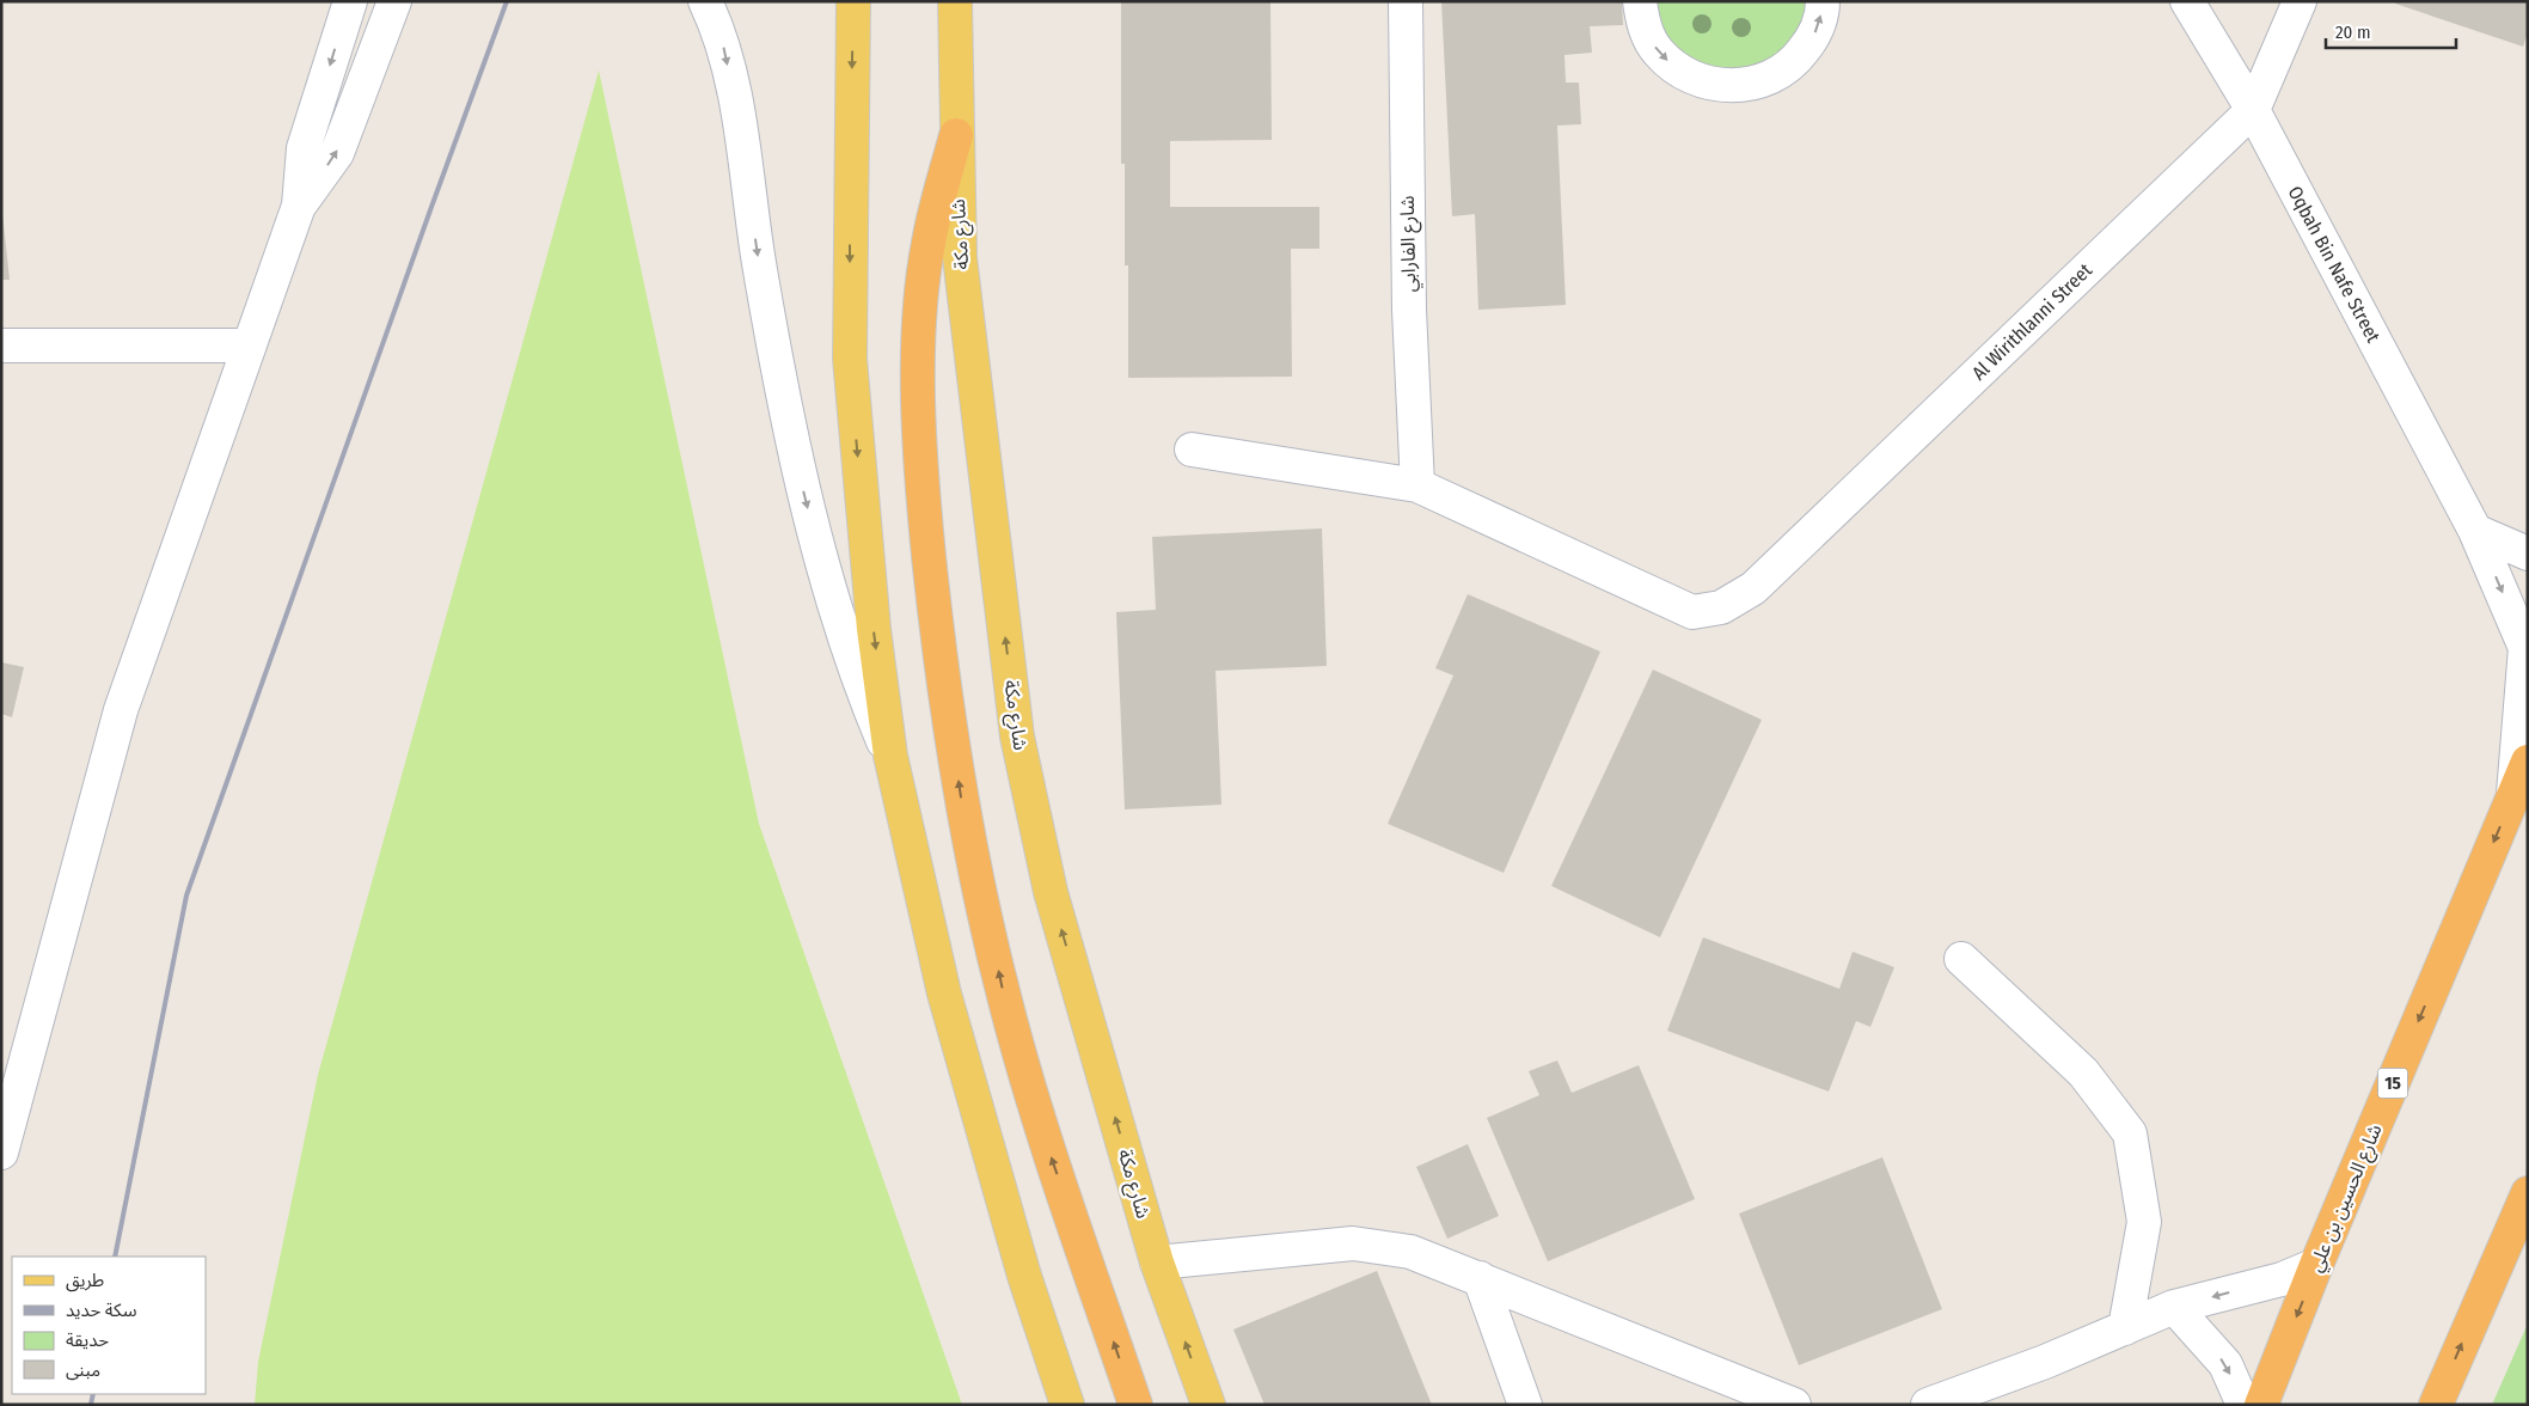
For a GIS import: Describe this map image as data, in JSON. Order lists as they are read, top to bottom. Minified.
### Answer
{"streets":{"highway":["15","شارع الحسين بن علي"],"main road":["شارع مكة"],"street":["شارع الفارابي","Oqbah Bin Nafe Street","Al Wirithlanni Street"]},"crossings":[["شارع الفارابي","Al Wirithlanni Street"],["Oqbah Bin Nafe Street","Al Wirithlanni Street"],["Oqbah Bin Nafe Street","شارع الحسين بن علي"]],"legend":["طريق","سكة حديد","حديقة","مبنى"],"scale_bar":"20 m"}
